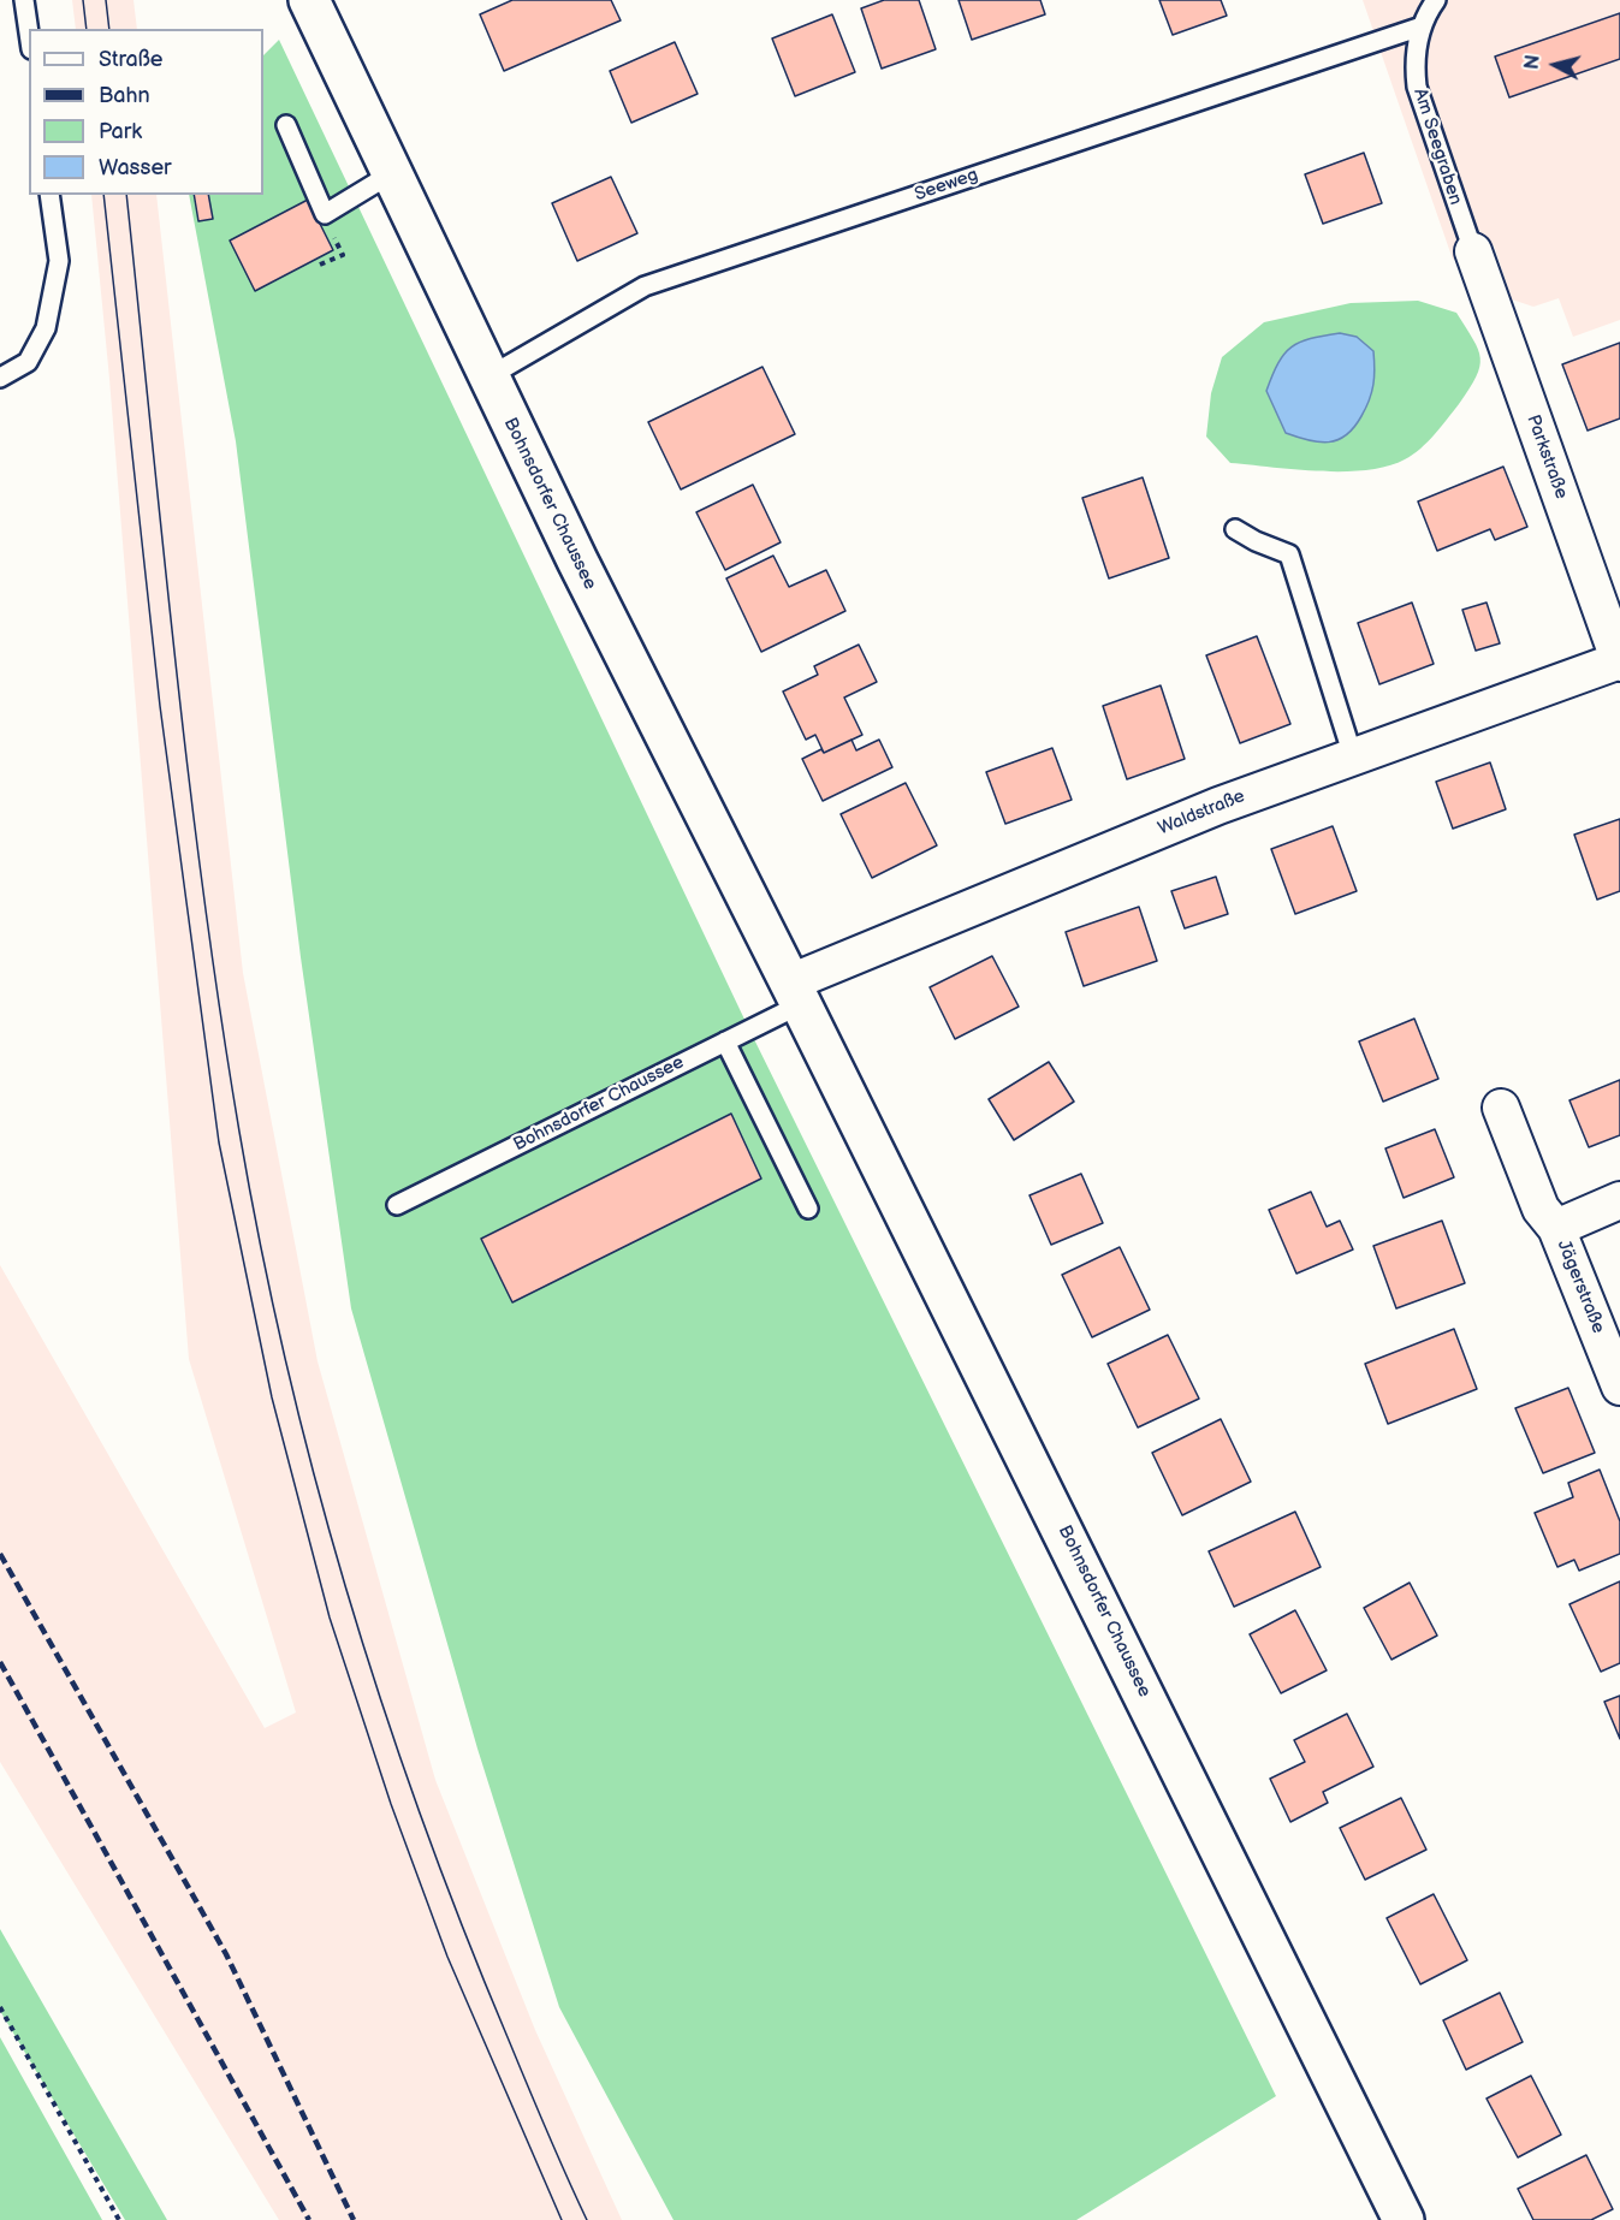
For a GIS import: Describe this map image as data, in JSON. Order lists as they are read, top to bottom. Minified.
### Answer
{"streets":{"street":["Parkstraße","Bohnsdorfer Chaussee","Waldstraße","Jägerstraße"],"lane":["Am Seegraben","Seeweg"]},"crossings":[["Am Seegraben","Seeweg"],["Am Seegraben","Parkstraße"],["Seeweg","Bohnsdorfer Chaussee"],["Parkstraße","Waldstraße"],["Bohnsdorfer Chaussee","Waldstraße"]],"legend":["Straße","Bahn","Park","Wasser"],"north":"left"}
